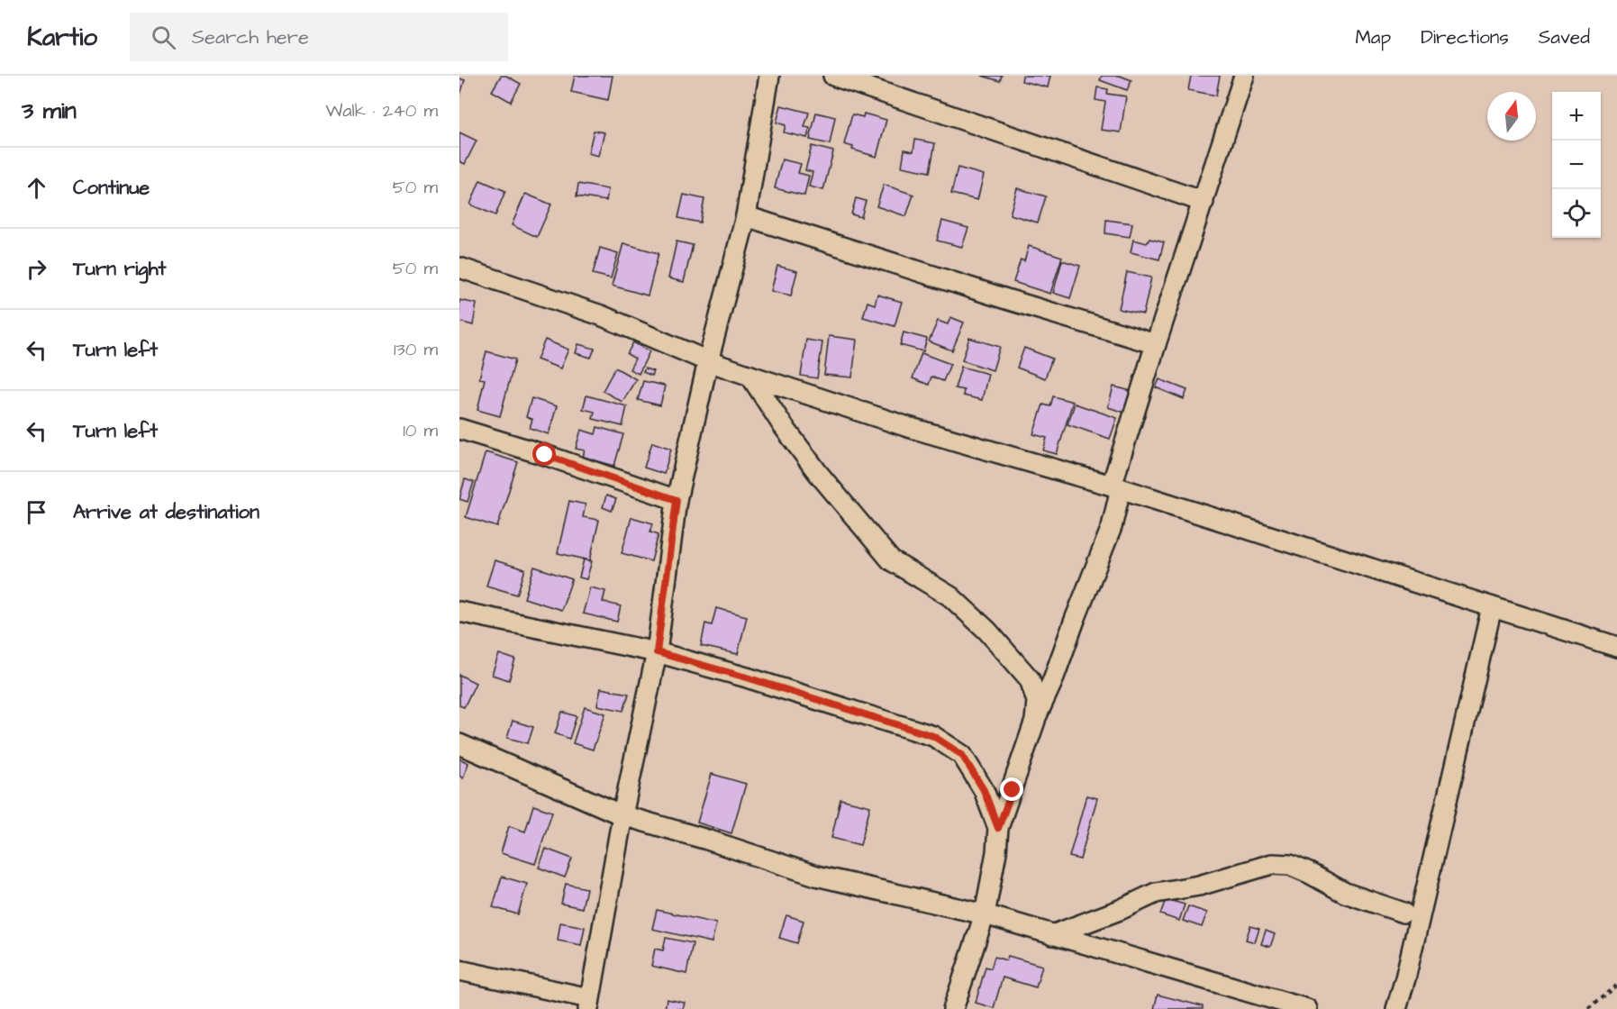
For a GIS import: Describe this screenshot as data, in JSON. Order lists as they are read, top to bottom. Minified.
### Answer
{"north":"top","page":{"header":"Kartio","search":"Search here","nav":["Map","Directions","Saved"],"heading":["3 min","Walk · 240 m"],"map_buttons":["+","−"],"list":[["Continue","50 m"],["Turn right","50 m"],["Turn left","130 m"],["Turn left","10 m"],"Arrive at destination"]}}
